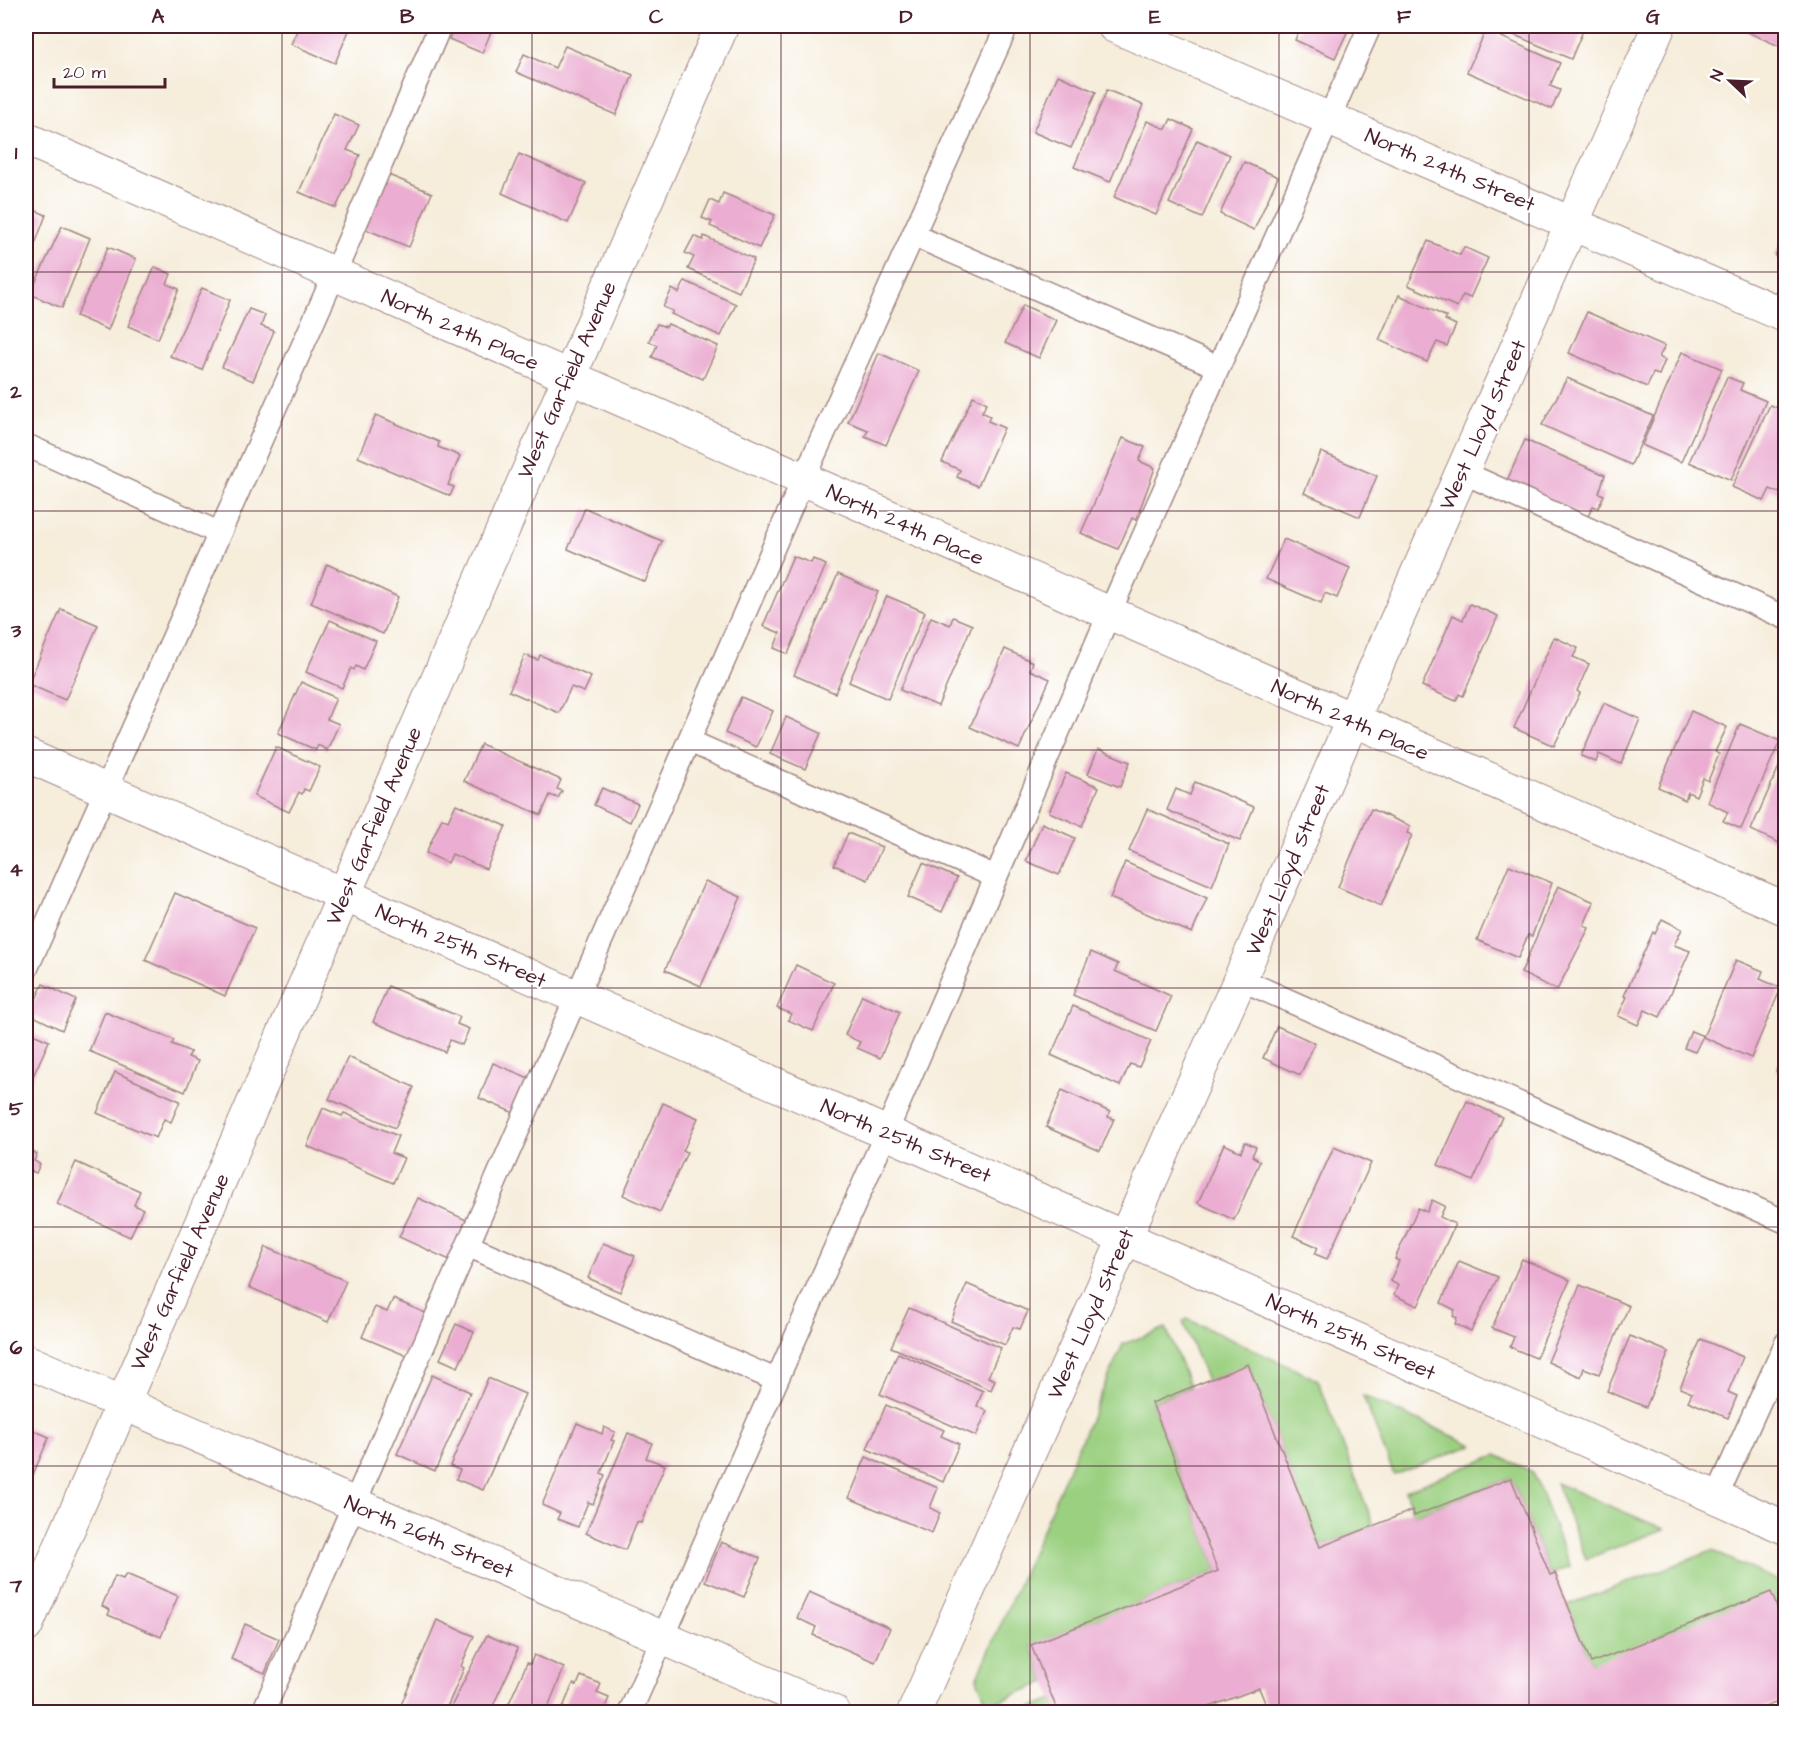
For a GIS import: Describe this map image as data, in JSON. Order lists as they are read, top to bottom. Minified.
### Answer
{"streets":{"street":["North 24th Street","North 24th Place","West Garfield Avenue","West Lloyd Street","North 25th Street","North 26th Street"]},"crossings":[["North 24th Street","West Lloyd Street"],["North 24th Place","West Garfield Avenue"],["North 24th Place","West Lloyd Street"],["West Garfield Avenue","North 25th Street"],["West Garfield Avenue","North 26th Street"],["West Lloyd Street","North 25th Street"]],"scale_bar":"20 m","north":"top left","grid":{"columns":["A","B","C","D","E","F","G"],"rows":["1","2","3","4","5","6","7"]}}
